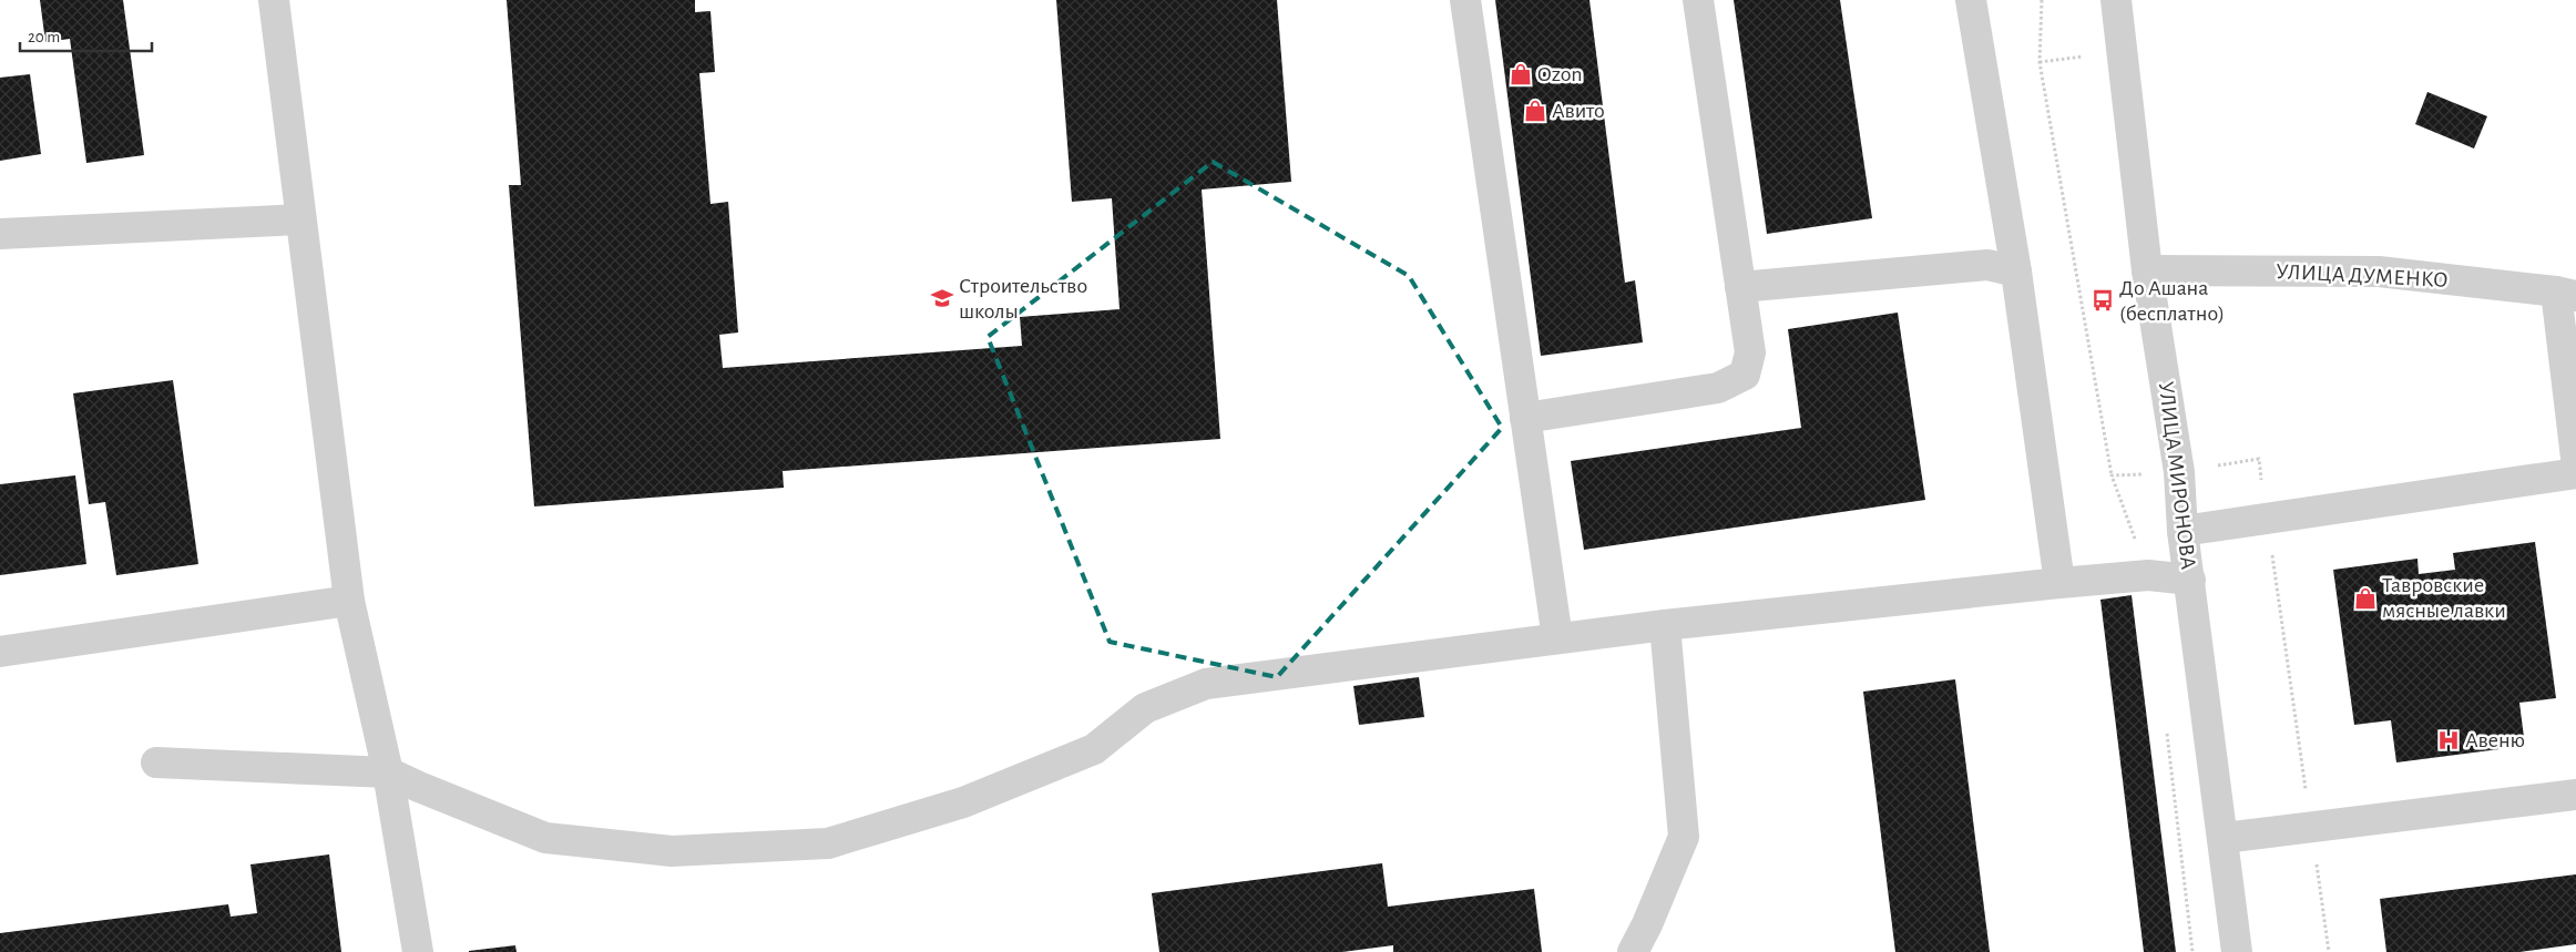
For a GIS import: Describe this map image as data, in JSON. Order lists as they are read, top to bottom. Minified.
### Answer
{"streets":{"street":["УЛИЦА ДУМЕНКО","УЛИЦА МИРОНОВА"]},"crossings":[["УЛИЦА ДУМЕНКО","УЛИЦА МИРОНОВА"]],"places":{"shop":["Ozon","Авито","Тавровские мясные лавки"],"school or university":["Строительство школы"],"bus stop":["До Ашана (бесплатно)"],"hospital":["Авеню"]},"scale_bar":"20 m"}
